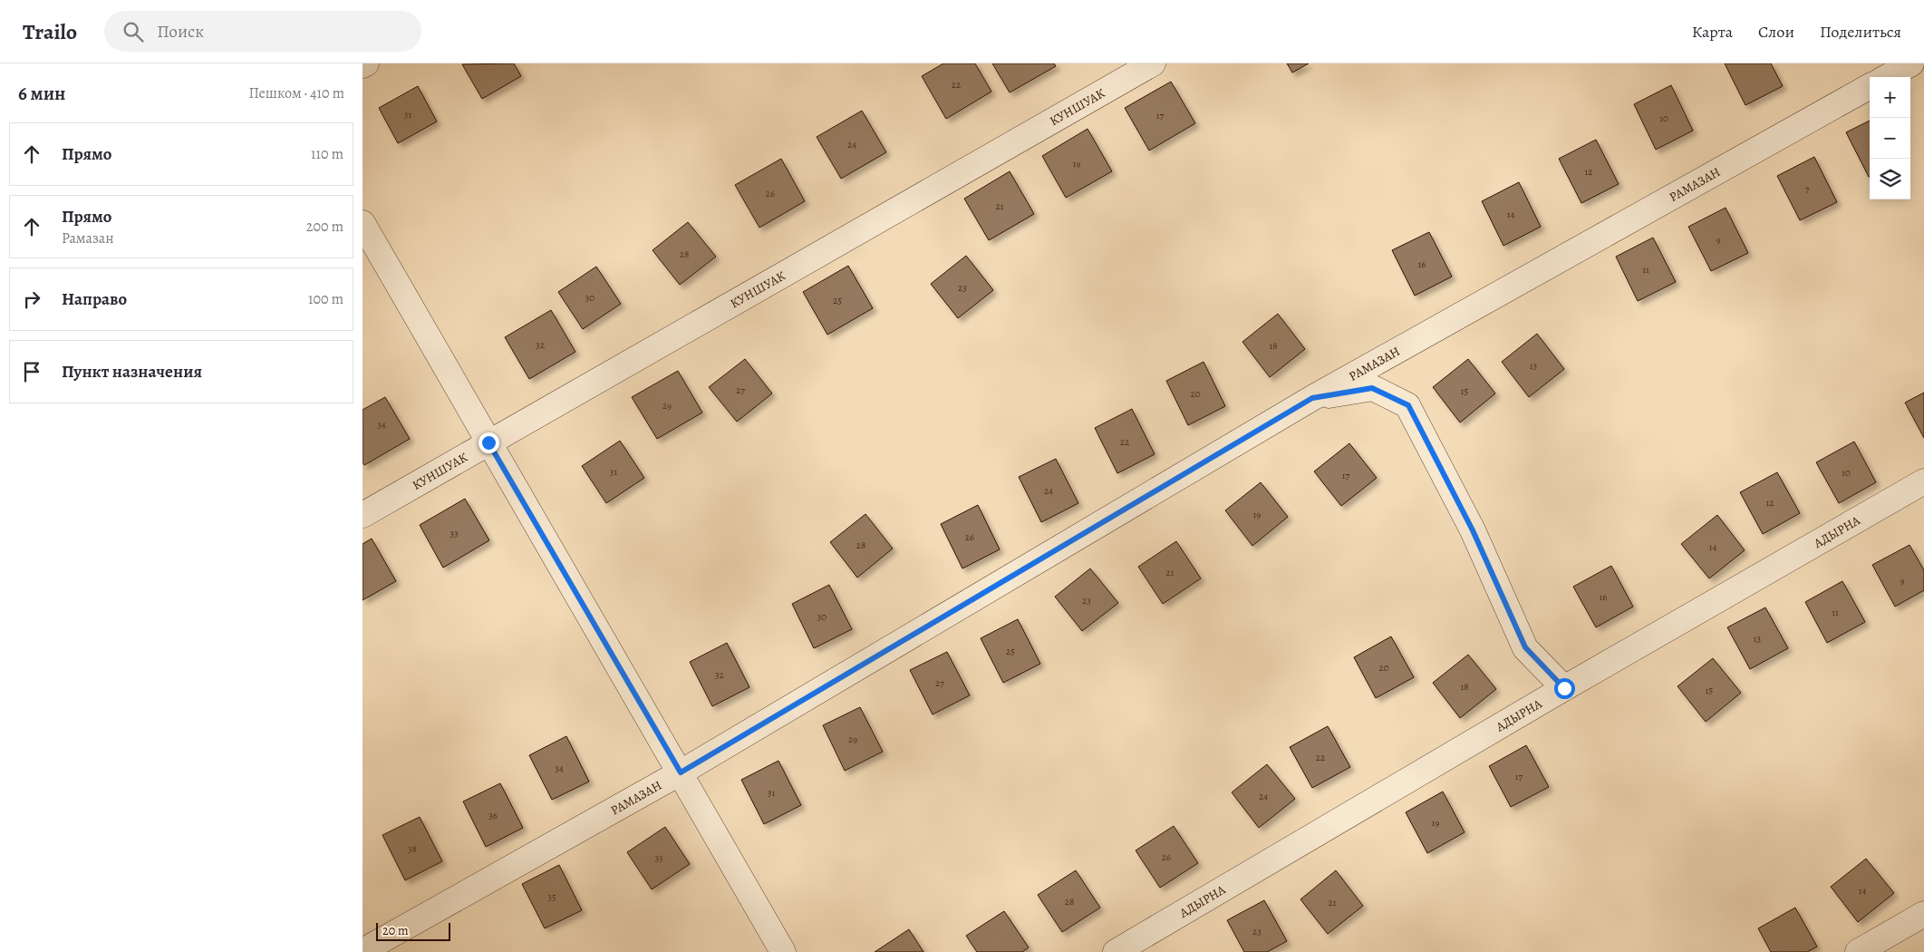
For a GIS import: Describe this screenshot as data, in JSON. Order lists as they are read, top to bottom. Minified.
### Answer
{"streets":{"street":["КУНШУАК","РАМАЗАН","АДЫРНА"]},"house_numbers":["22","31","17","10","24","19","12","7","26","21","14","9","28","16","11","23","30","25","32","18","13","27","15","20","29","34","22","31","10","17","24","12","19","33","26","28","14","21","9","16","23","11","30","13","25","20","32","27","18","15","29","22","34","17","31","24","36","19","38","26","33","14","35","28","21","23"],"scale_bar":"20 m","page":{"header":"Trailo","search":"Поиск","nav":["Карта","Слои","Поделиться"],"heading":["6 мин","Пешком · 410 m"],"map_buttons":["+","−"],"list":[["Прямо","110 m"],["Прямо","Рамазан","200 m"],["Направо","100 m"],"Пункт назначения"],"scale":"20 m"}}
